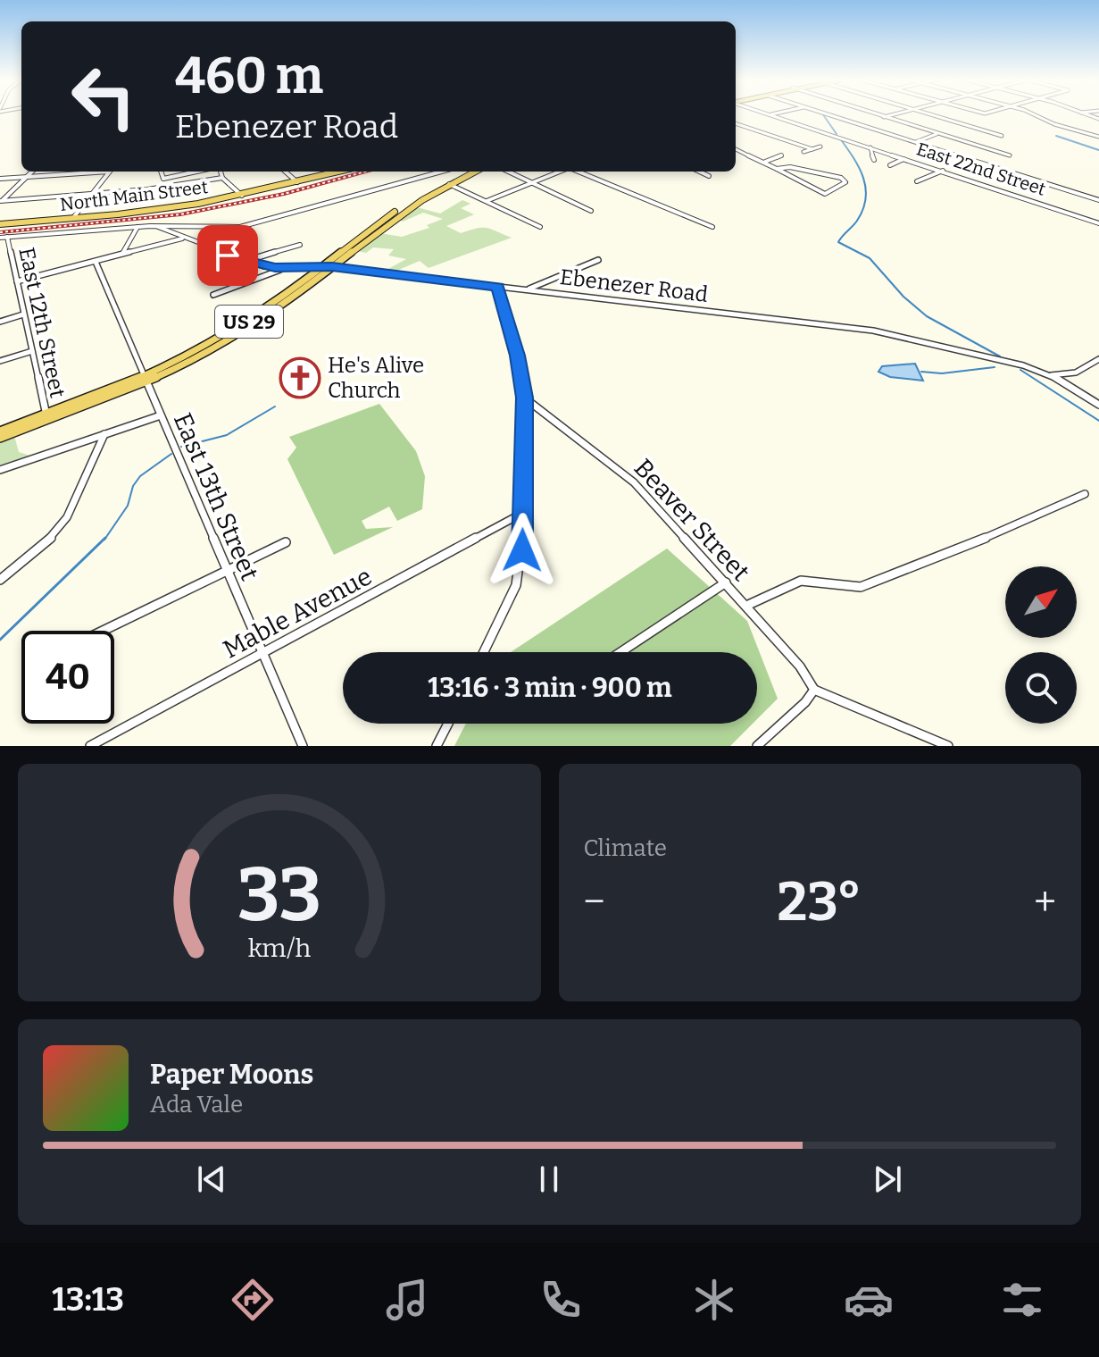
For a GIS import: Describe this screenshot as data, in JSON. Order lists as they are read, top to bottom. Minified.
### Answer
{"streets":{"main road":["North Main Street","US 29"],"street":["East 22nd Street","Ebenezer Road","East 12th Street","East 13th Street","Beaver Street","Mable Avenue"]},"crossings":[["Ebenezer Road","US 29"],["US 29","East 12th Street"],["US 29","East 13th Street"],["East 13th Street","Mable Avenue"]],"places":{"church":["He's Alive Church"]},"north":"top right","page":{"turn":["460 m","Ebenezer Road"],"limit":"40","trip":"13:16 · 3 min · 900 m","tile":"Climate","heat":["−","23°","+"],"song":["Paper Moons","Ada Vale"],"tabs":"13:13","gauge":["33","km/h"]}}
